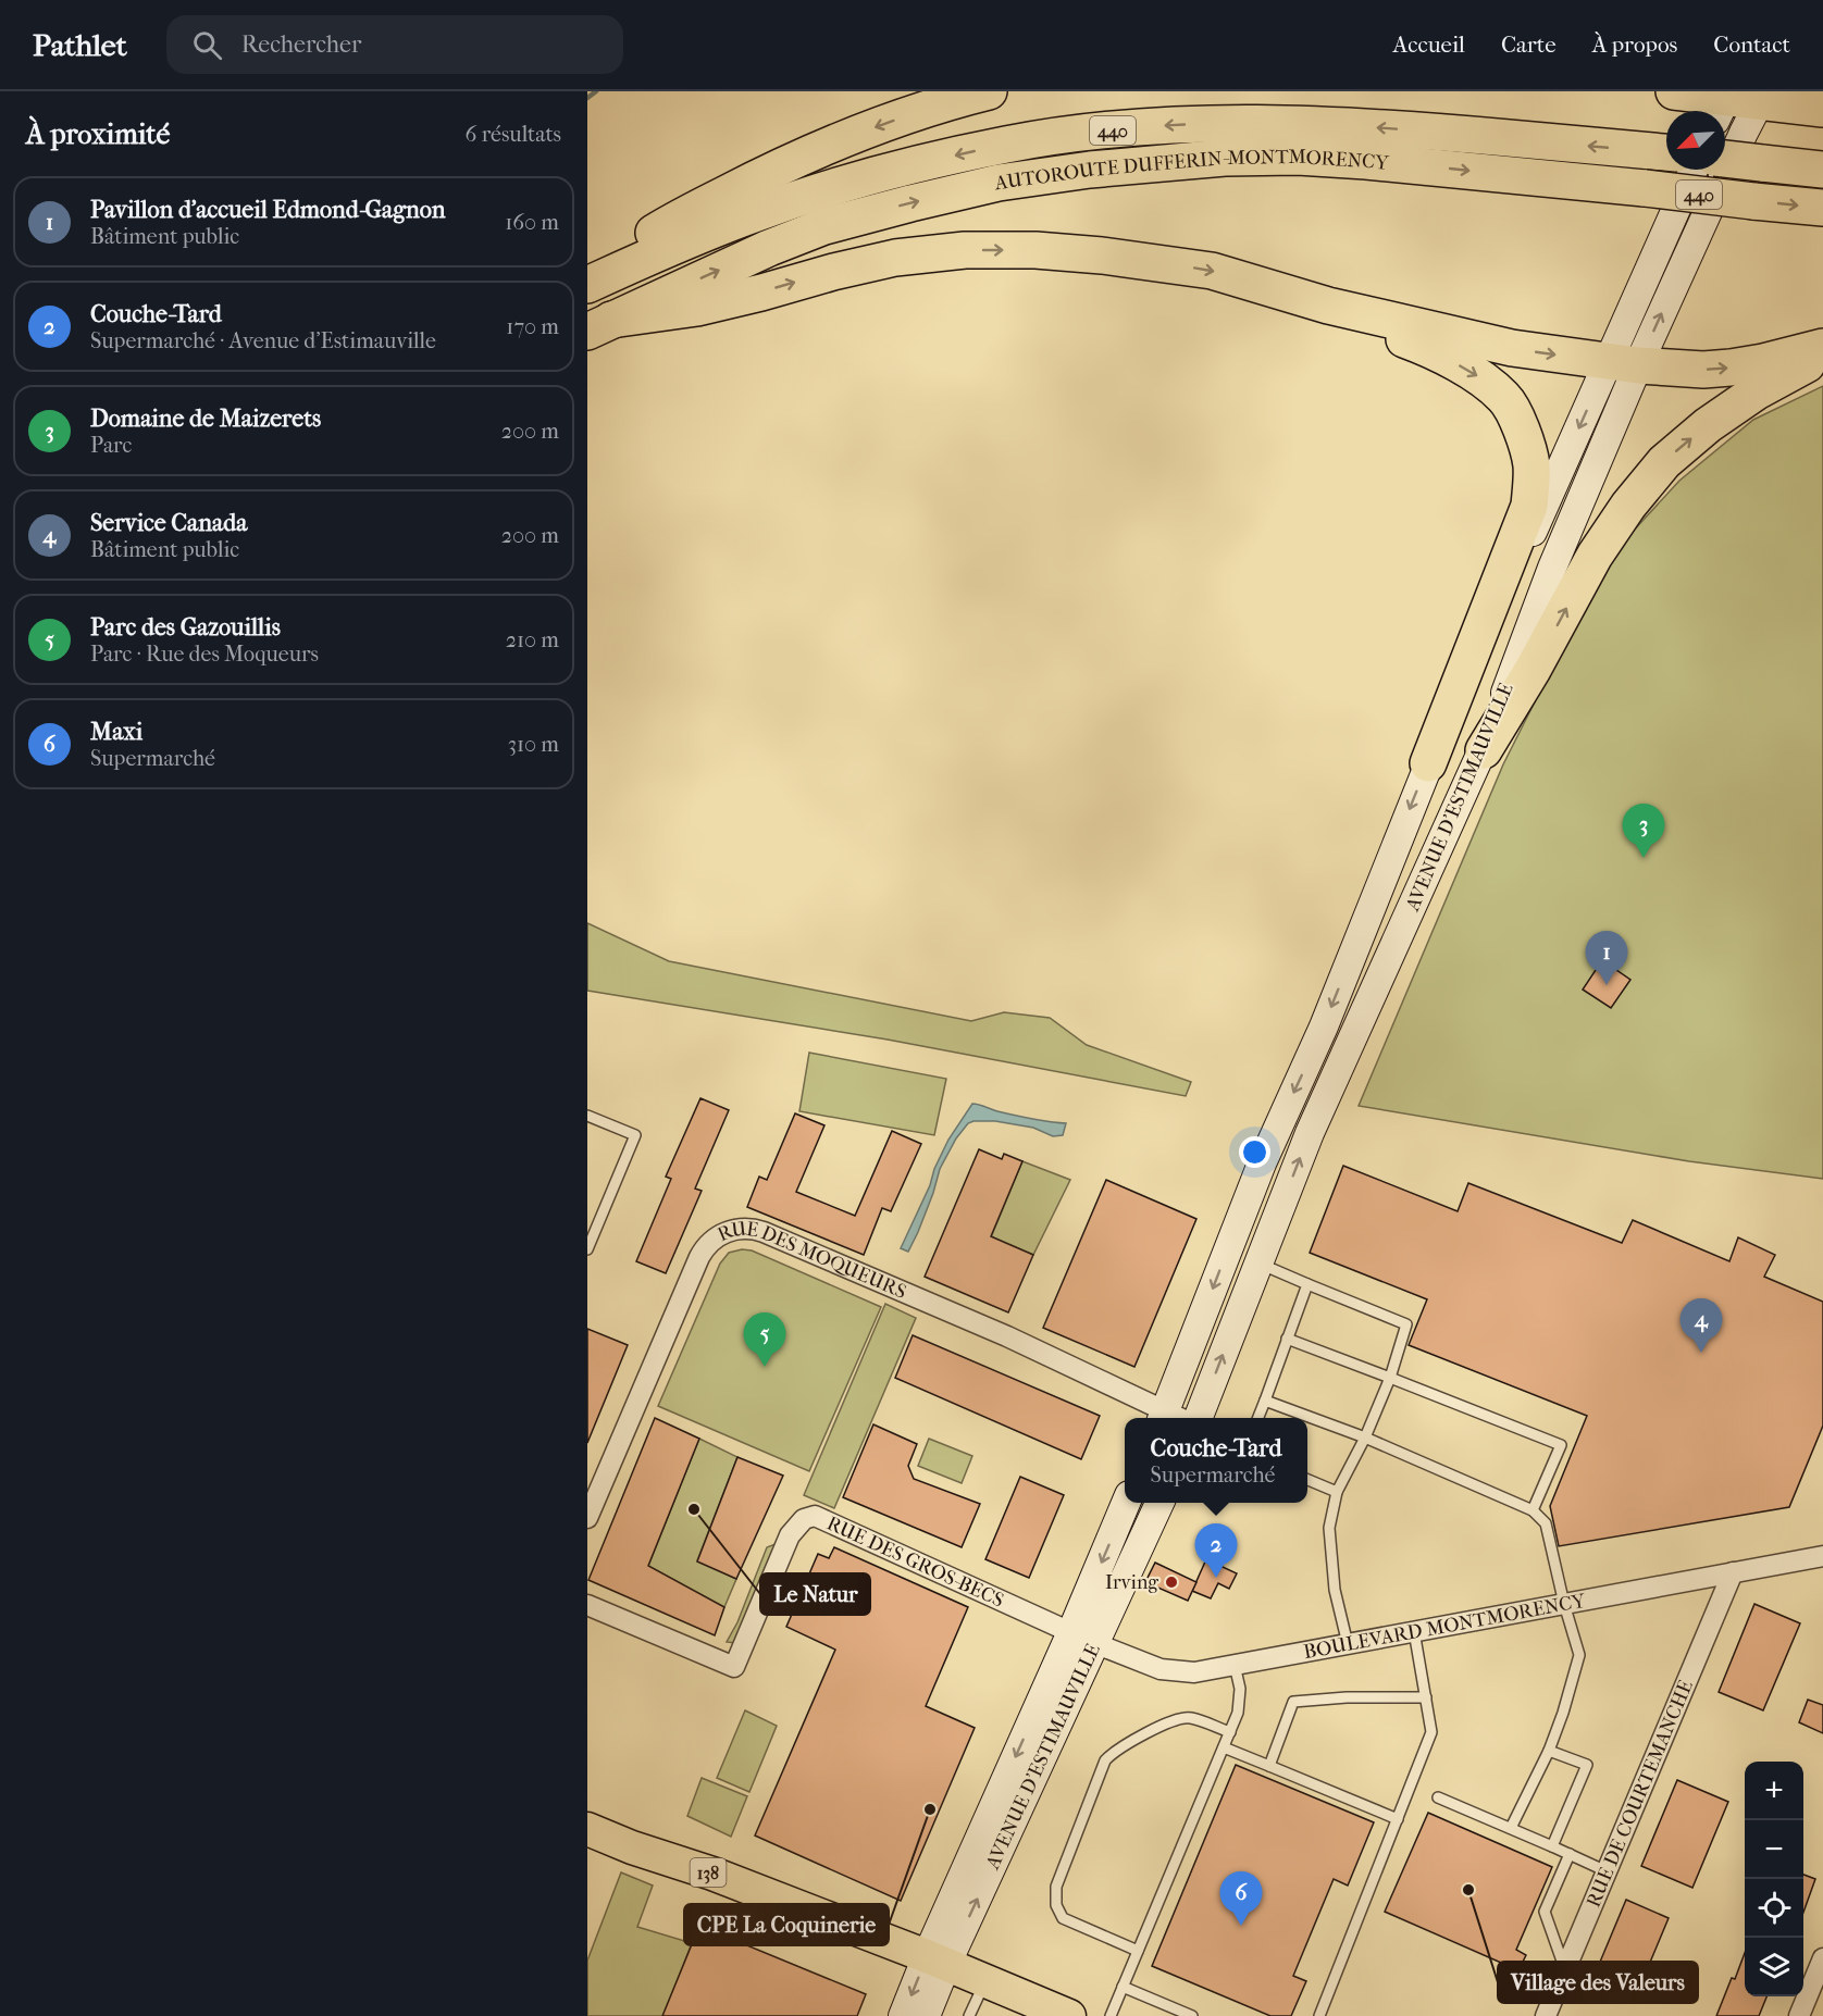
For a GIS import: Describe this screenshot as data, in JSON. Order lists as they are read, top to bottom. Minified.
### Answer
{"streets":{"highway":["440","AUTOROUTE DUFFERIN-MONTMORENCY"],"main road":["AVENUE D'ESTIMAUVILLE","138"],"street":["RUE DES MOQUEURS","RUE DES GROS-BECS","BOULEVARD MONTMORENCY","RUE DE COURTEMANCHE"]},"crossings":[["AVENUE D'ESTIMAUVILLE","RUE DES GROS-BECS"],["AVENUE D'ESTIMAUVILLE","BOULEVARD MONTMORENCY"],["AVENUE D'ESTIMAUVILLE","138"],["RUE DES GROS-BECS","BOULEVARD MONTMORENCY"],["BOULEVARD MONTMORENCY","RUE DE COURTEMANCHE"]],"places":["Le Natur","Irving","CPE La Coquinerie","Village des Valeurs"],"north":"bottom left","page":{"header":"Pathlet","search":"Rechercher","nav":["Accueil","Carte","À propos","Contact"],"heading":["À proximité","6 résultats"],"list":[{"mark":"1","name":"Pavillon d'accueil Edmond-Gagnon","note":"Bâtiment public","value":"160 m"},{"mark":"2","name":"Couche-Tard","note":"Supermarché · Avenue d'Estimauville","value":"170 m"},{"mark":"3","name":"Domaine de Maizerets","note":"Parc","value":"200 m"},{"mark":"4","name":"Service Canada","note":"Bâtiment public","value":"200 m"},{"mark":"5","name":"Parc des Gazouillis","note":"Parc · Rue des Moqueurs","value":"210 m"},{"mark":"6","name":"Maxi","note":"Supermarché","value":"310 m"}],"pins":["3","1","4","5","2","6"],"popup":["Couche-Tard","Supermarché"],"map_buttons":["+","−"]}}
